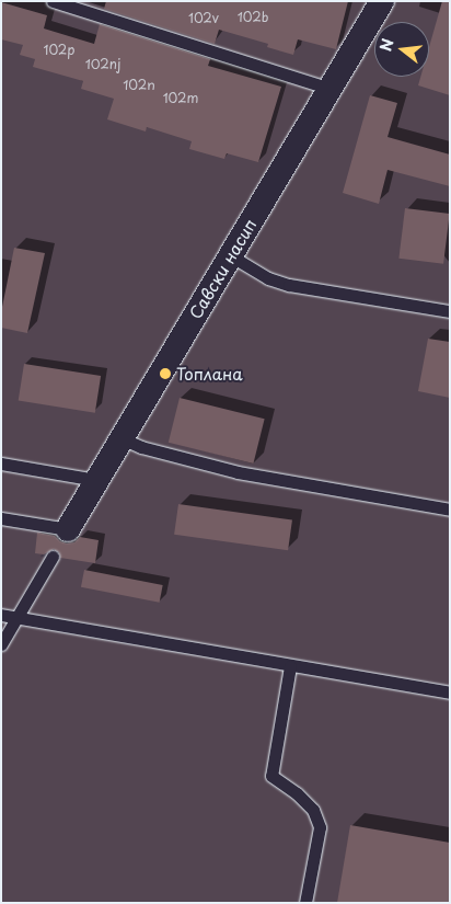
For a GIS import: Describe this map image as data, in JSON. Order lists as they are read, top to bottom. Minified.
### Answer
{"streets":{"street":["Савски насип"]},"places":["Топлана"],"house_numbers":["102b","102v","102p","102nj","102n","102m"],"north":"left"}
